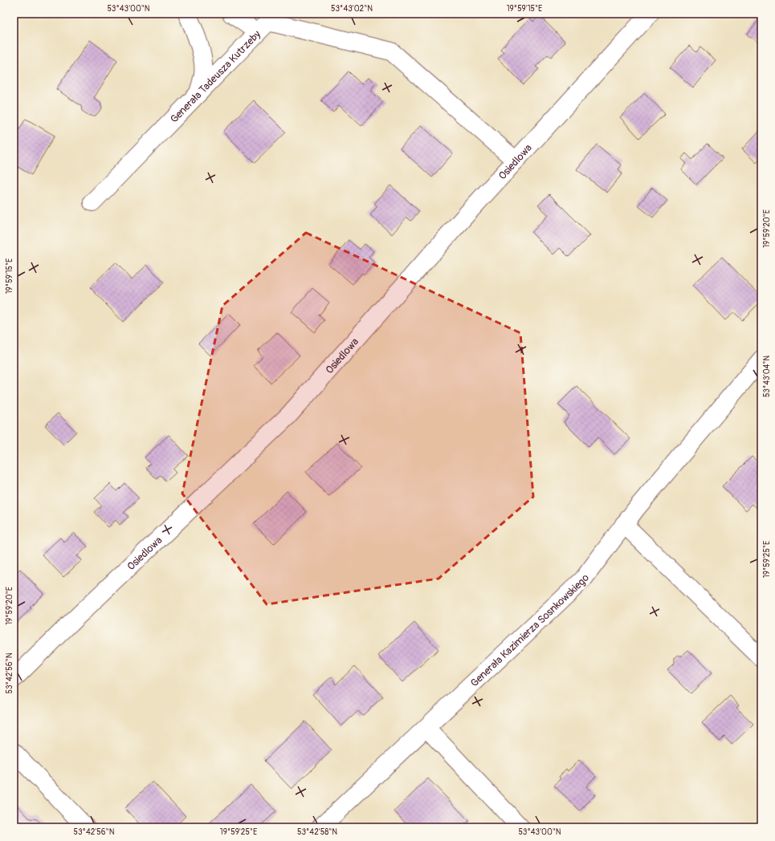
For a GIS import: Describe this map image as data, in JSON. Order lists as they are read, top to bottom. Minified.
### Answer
{"streets":{"street":["Generała Tadeusza Kutrzeby","Osiedlowa","Generała Kazimierza Sosnkowskiego"]},"crossings":[["Generała Tadeusza Kutrzeby","Osiedlowa"]],"coordinates":["53°43'00\"N","53°43'02\"N","19°59'15\"E","19°59'20\"E","53°43'04\"N","19°59'25\"E","53°42'56\"N","53°42'58\"N"]}
